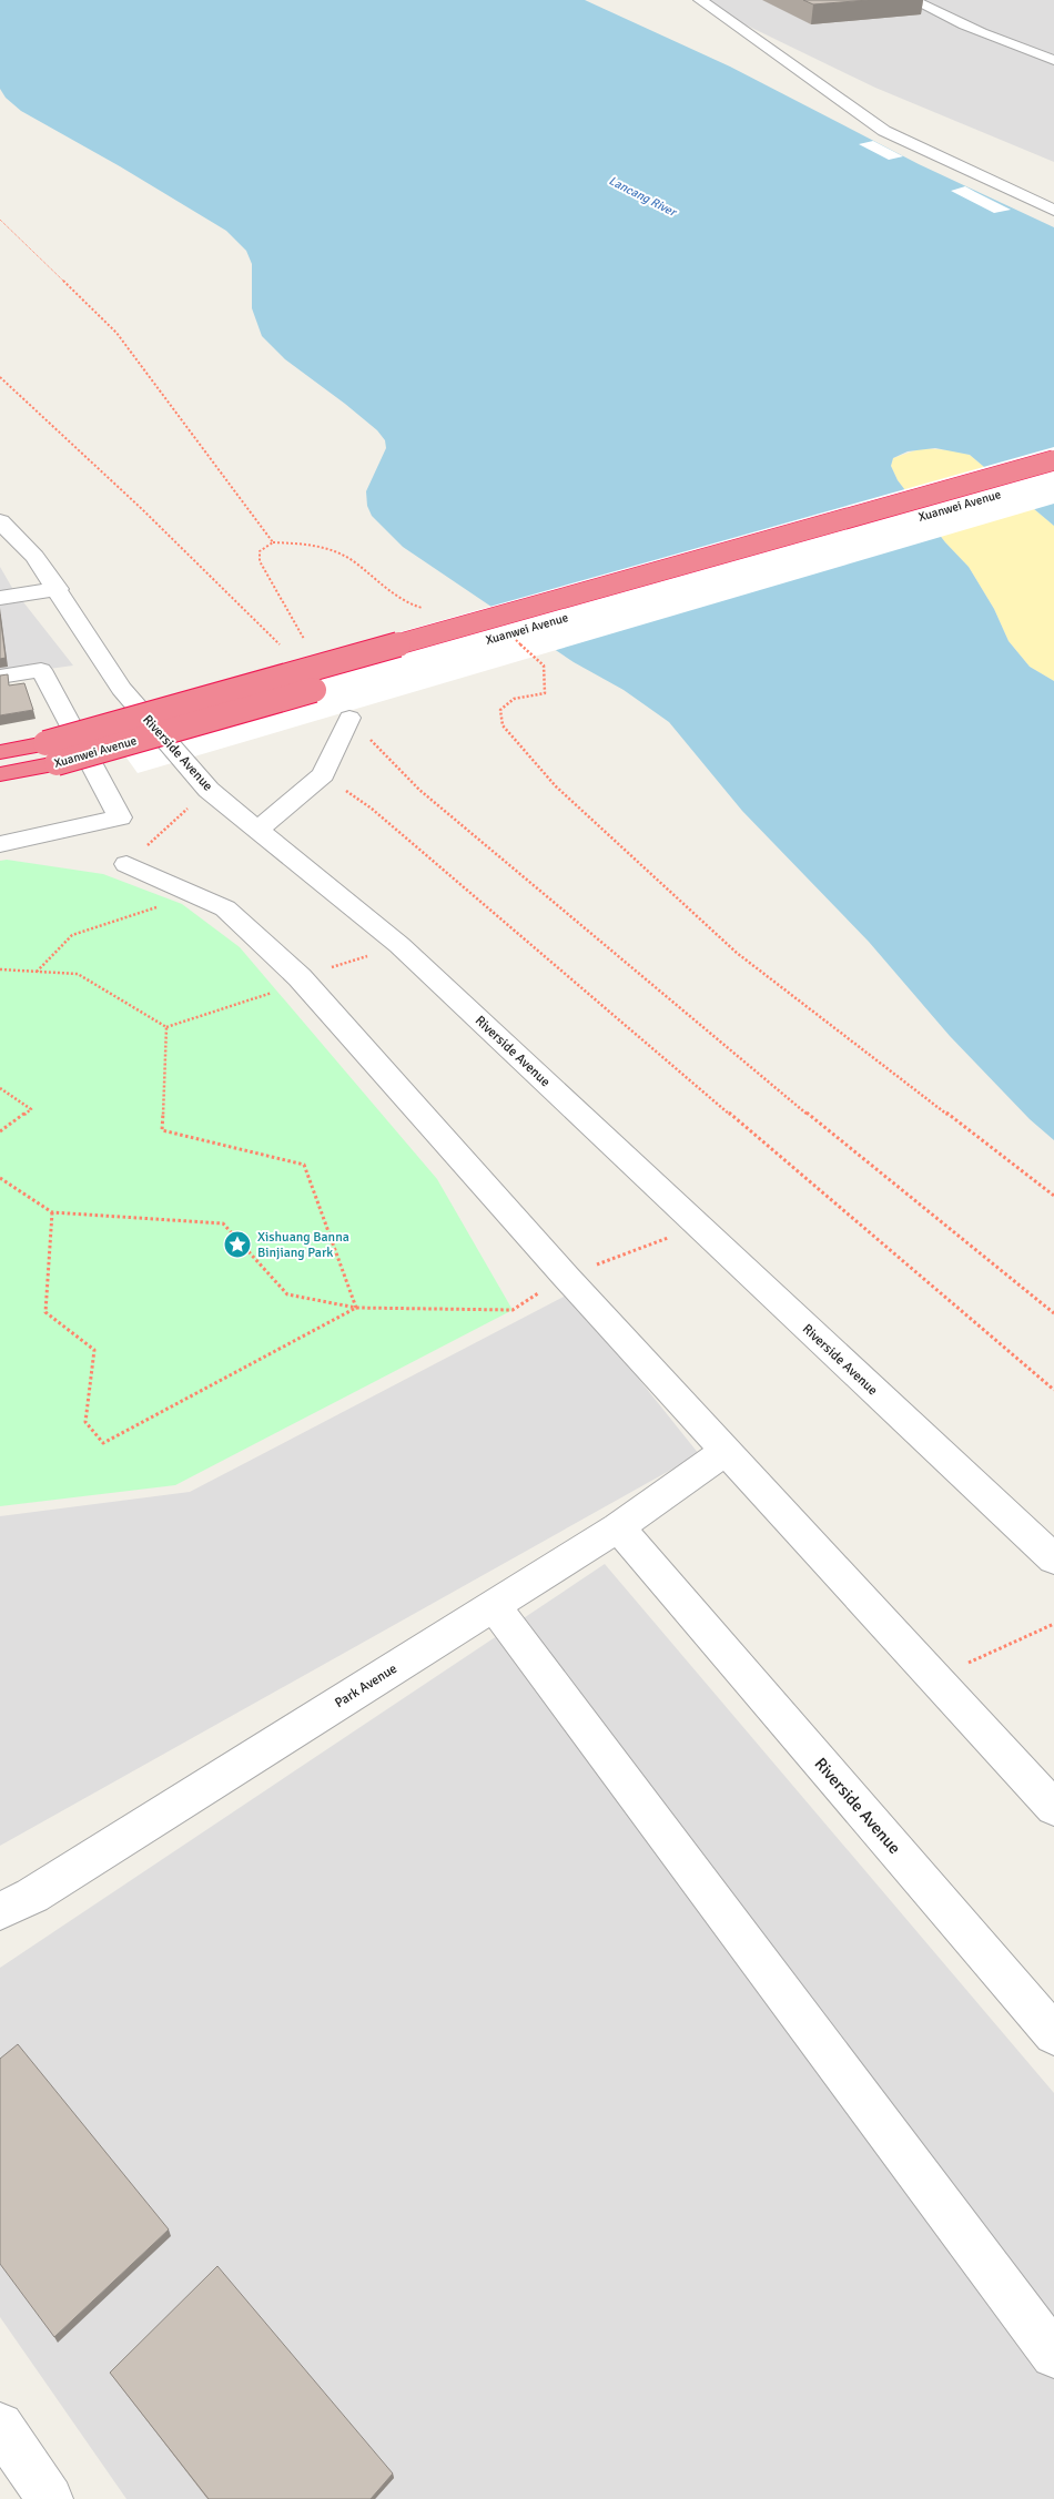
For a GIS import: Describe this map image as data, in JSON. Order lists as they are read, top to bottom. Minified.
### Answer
{"streets":{"highway":["Xuanwei Avenue"],"street":["Riverside Avenue","Park Avenue"]},"crossings":[["Riverside Avenue","Park Avenue"]],"water":["Lancang River"],"places":{"place":["Xishuang Banna Binjiang Park"]}}
